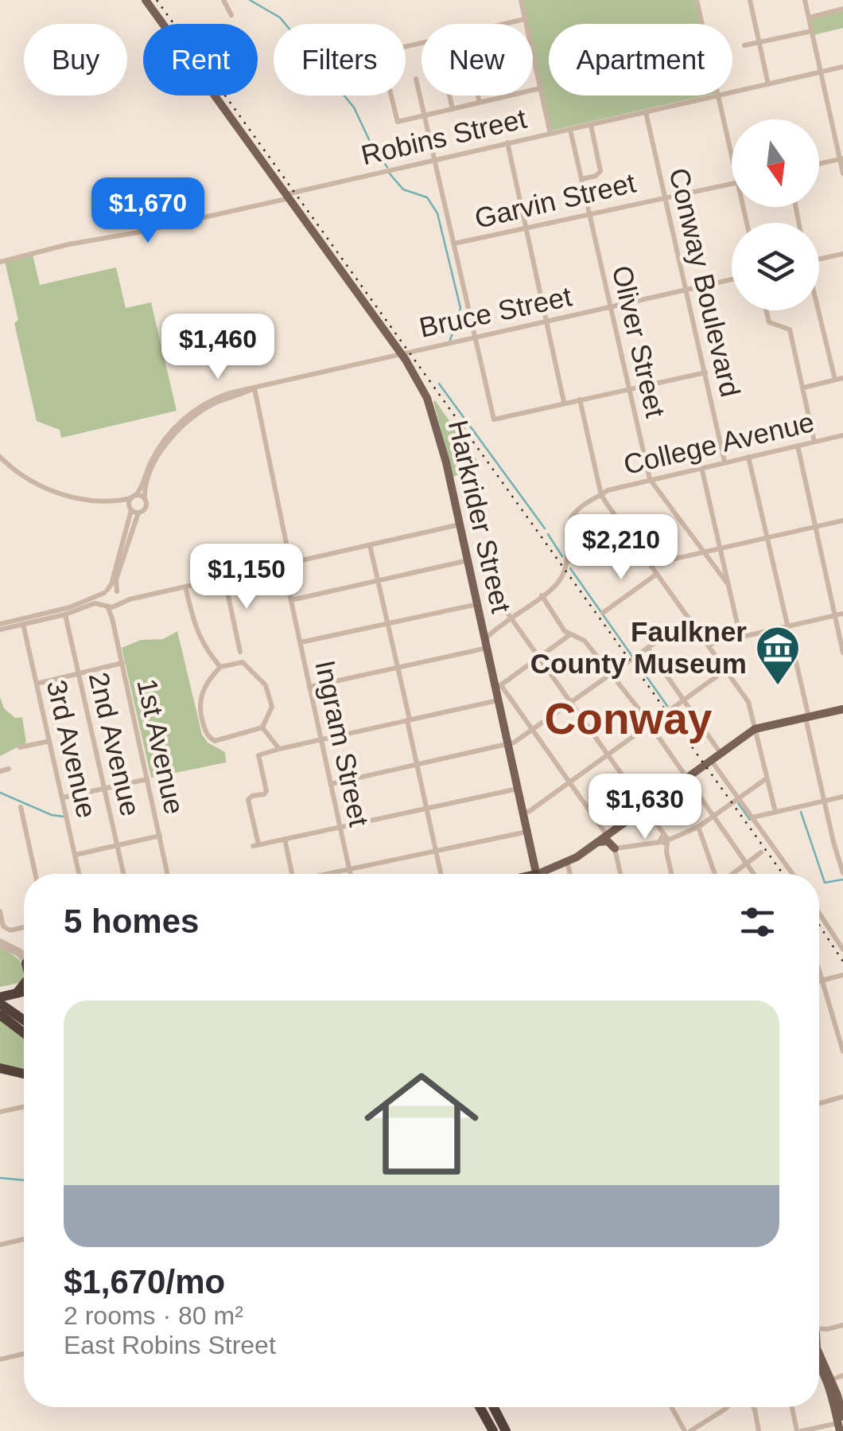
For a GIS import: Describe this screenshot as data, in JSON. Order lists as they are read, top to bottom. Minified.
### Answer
{"streets":{"main road":["Harkrider Street"],"street":["Robins Street","Garvin Street","Conway Boulevard","Bruce Street","Oliver Street","College Avenue","Ingram Street","2nd Avenue","1st Avenue","3rd Avenue"]},"crossings":[["Robins Street","Conway Boulevard"],["Robins Street","Oliver Street"],["Robins Street","Harkrider Street"],["Garvin Street","Conway Boulevard"],["Garvin Street","Oliver Street"],["Conway Boulevard","Bruce Street"],["Conway Boulevard","College Avenue"],["Bruce Street","Oliver Street"],["Bruce Street","Harkrider Street"],["Oliver Street","College Avenue"]],"districts":["Conway"],"places":{"museum":["Faulkner County Museum"]},"north":"bottom","page":{"chip":["Buy","Rent","Filters","New","Apartment"],"price":["$1,670","$1,460","$2,210","$1,150","$1,630"],"heading":"5 homes","list":[{"name":"$1,670/mo","note":"2 rooms · 80 m² · East Robins Street"}]}}
